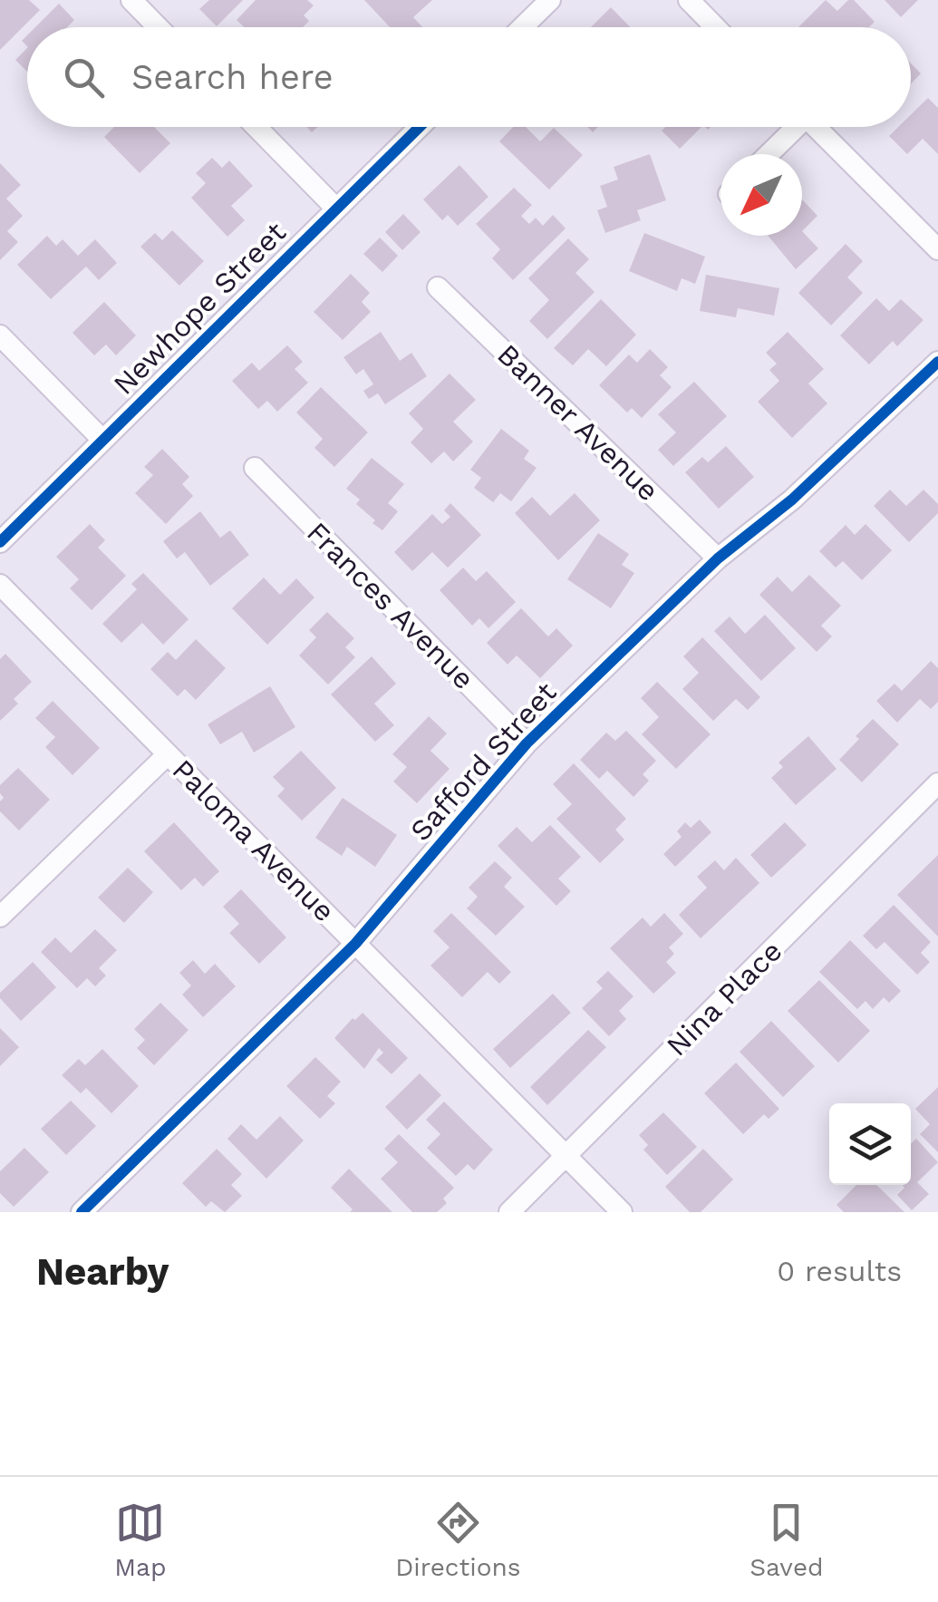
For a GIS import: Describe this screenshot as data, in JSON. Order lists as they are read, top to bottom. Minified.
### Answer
{"streets":{"street":["Newhope Street","Banner Avenue","Frances Avenue","Safford Street","Paloma Avenue","Nina Place"]},"crossings":[["Banner Avenue","Safford Street"],["Frances Avenue","Safford Street"],["Safford Street","Paloma Avenue"],["Paloma Avenue","Nina Place"]],"north":"bottom left","page":{"search":"Search here","heading":["Nearby","0 results"],"nav":["Map","Directions","Saved"]}}
